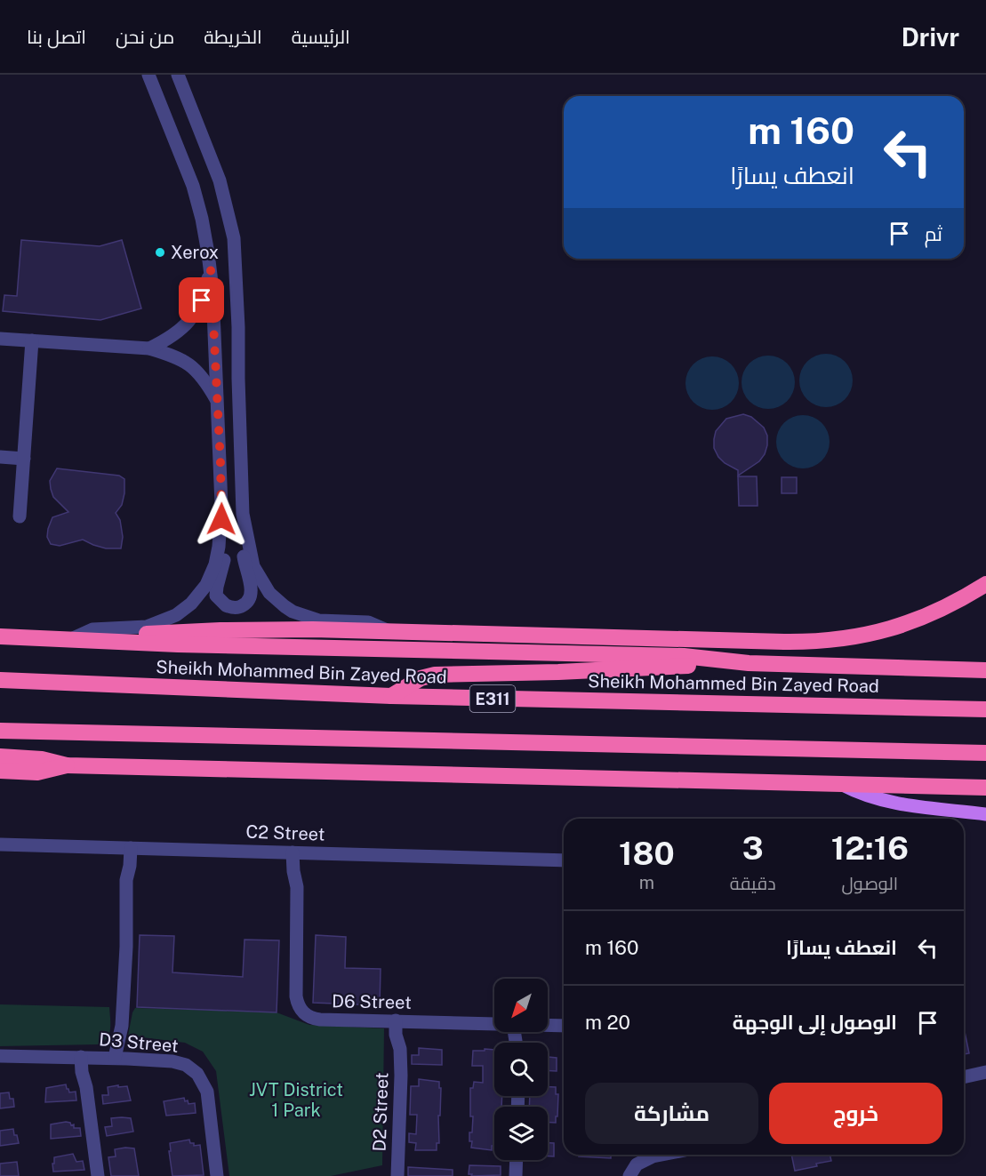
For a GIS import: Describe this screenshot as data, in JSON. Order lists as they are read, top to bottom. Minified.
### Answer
{"streets":{"highway":["Sheikh Mohammed Bin Zayed Road","E311"],"street":["C2 Street","D6 Street","D3 Street","D2 Street"]},"crossings":[["C2 Street","D6 Street"],["D6 Street","D2 Street"]],"parks":["JVT District 1 Park"],"places":["Xerox"],"north":"bottom left","page":{"header":"Drivr","nav":["الرئيسية","الخريطة","من نحن","اتصل بنا"],"turn":["160 m","انعطف يسارًا"],"then":"ثم","eta":["12:16","الوصول","3","دقيقة","180","m"],"list":[{"name":"انعطف يسارًا","value":"160 m"},{"name":"الوصول إلى الوجهة","value":"20 m"}],"buttons":["خروج","مشاركة"]}}
